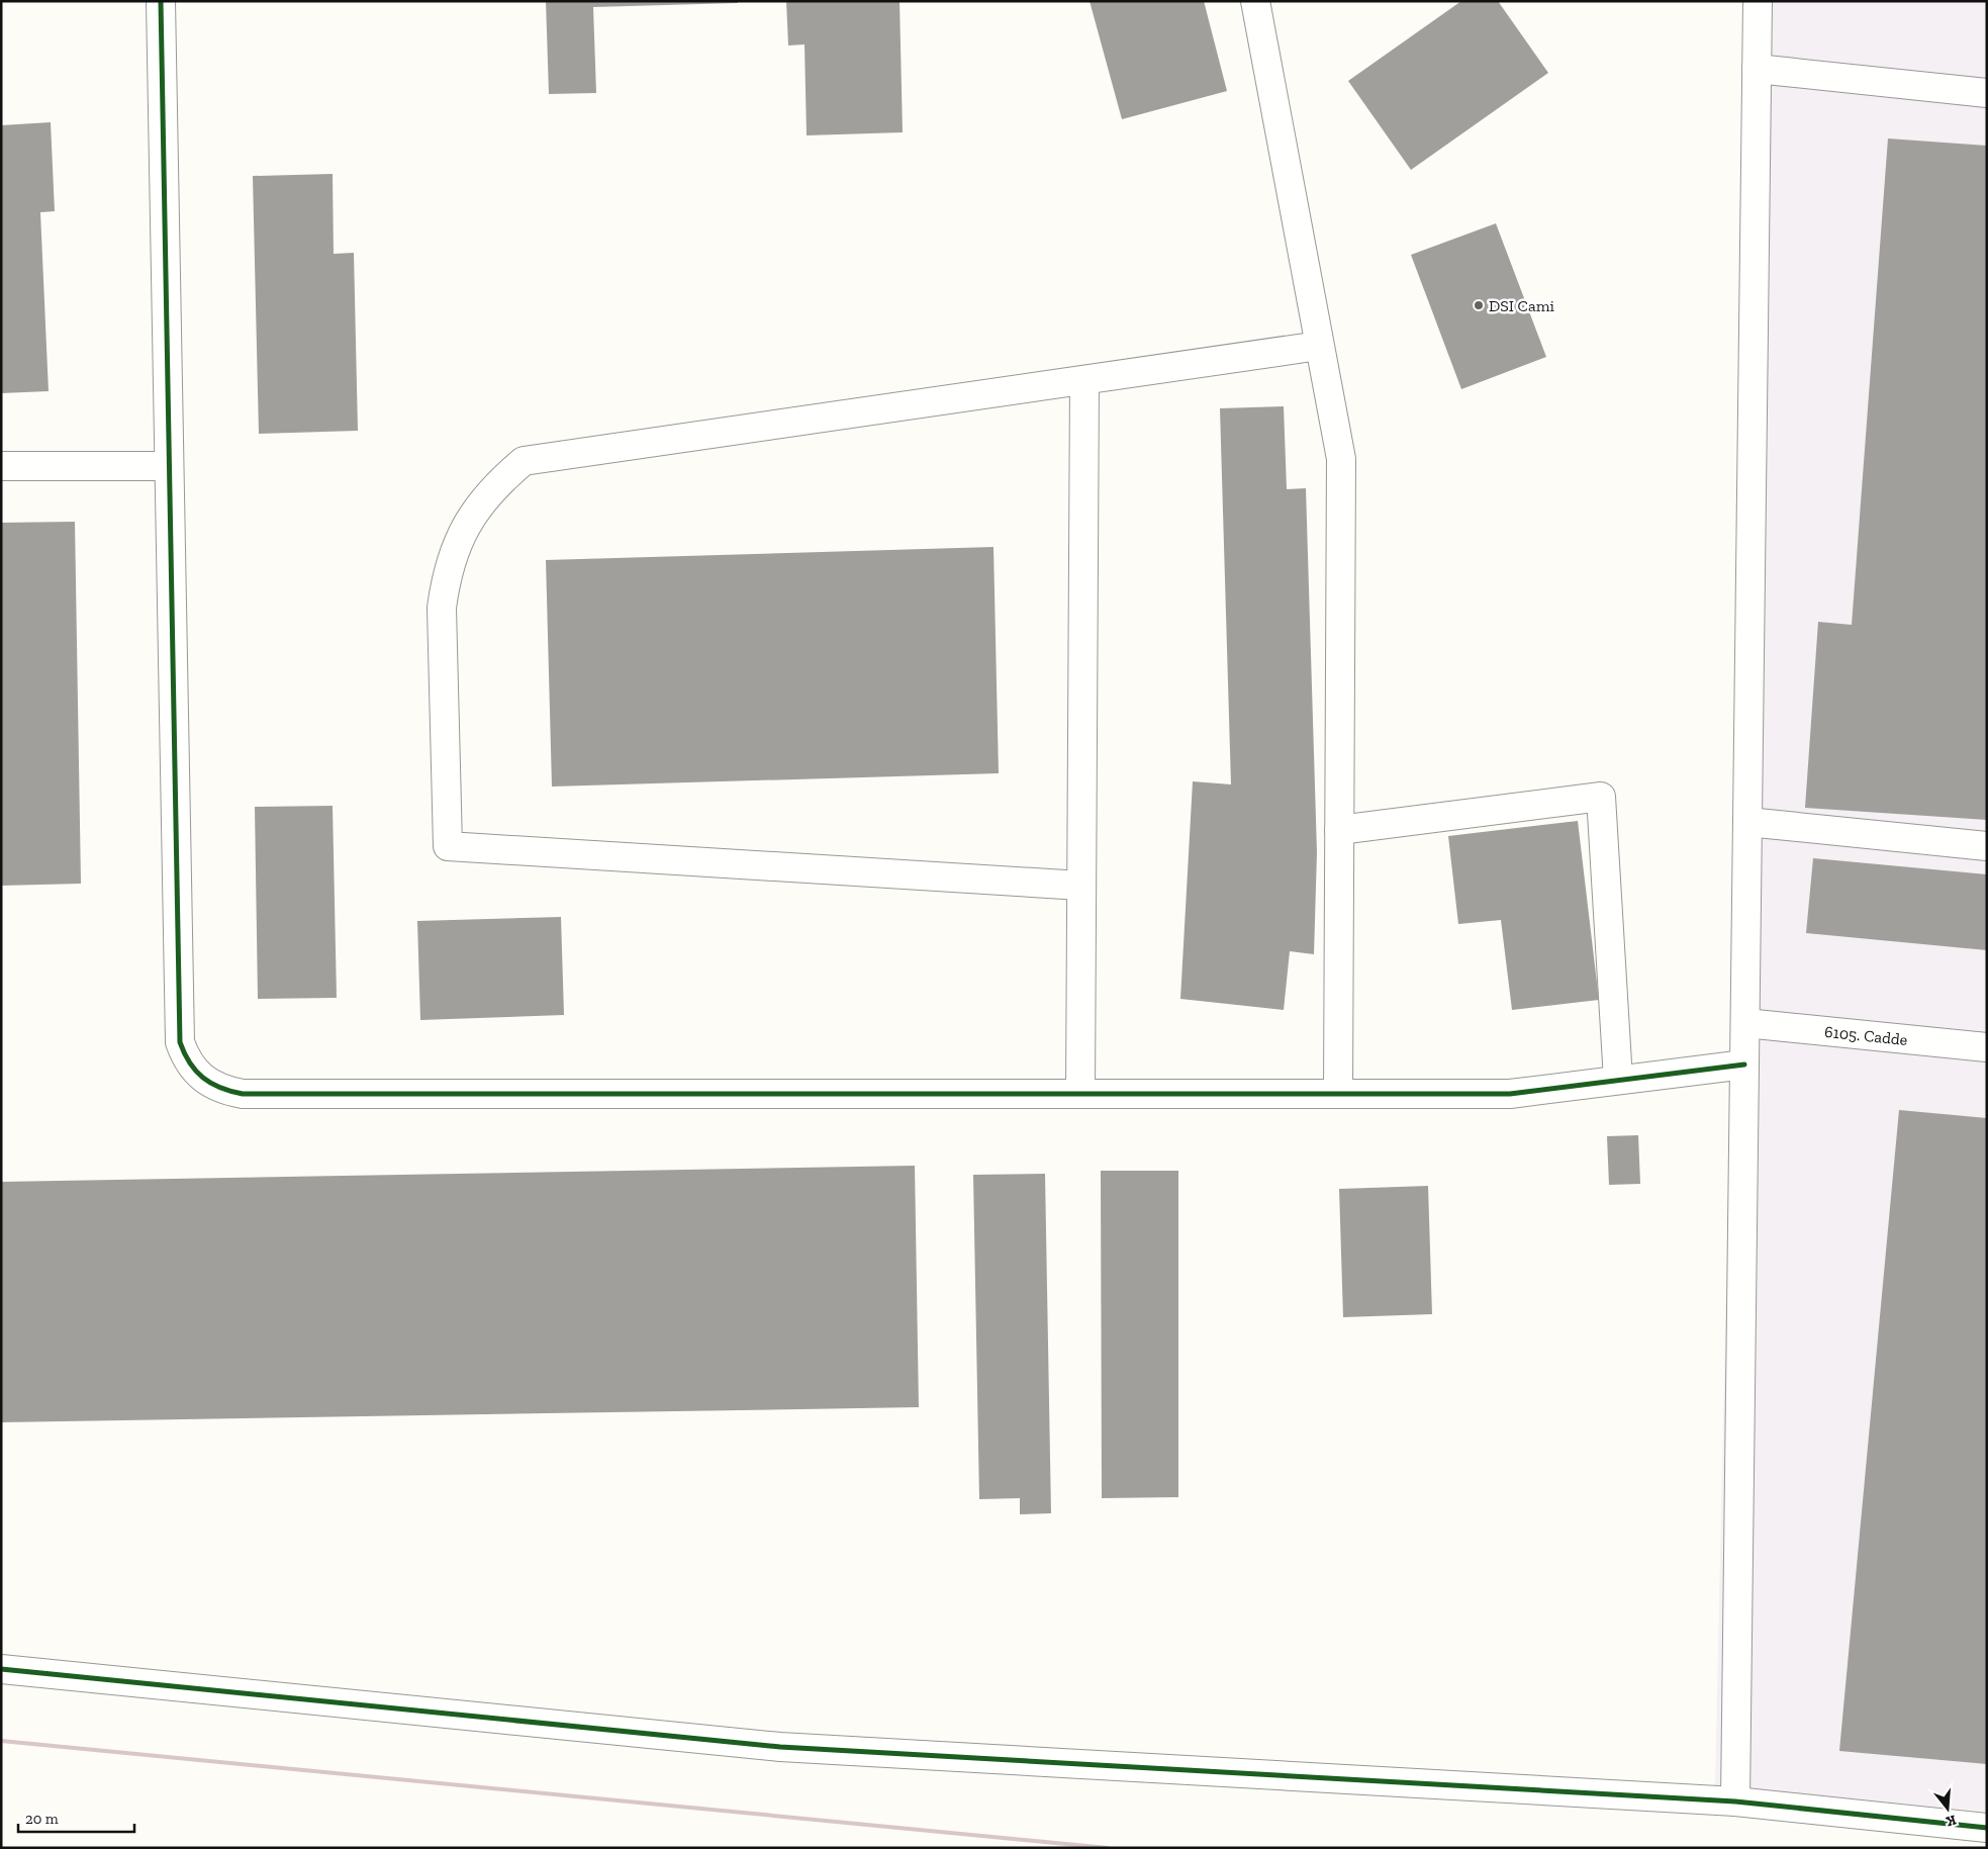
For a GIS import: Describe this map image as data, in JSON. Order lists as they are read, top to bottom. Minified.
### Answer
{"streets":{"street":["6105. Cadde"]},"places":["DSI Cami"],"scale_bar":"20 m","north":"bottom"}
